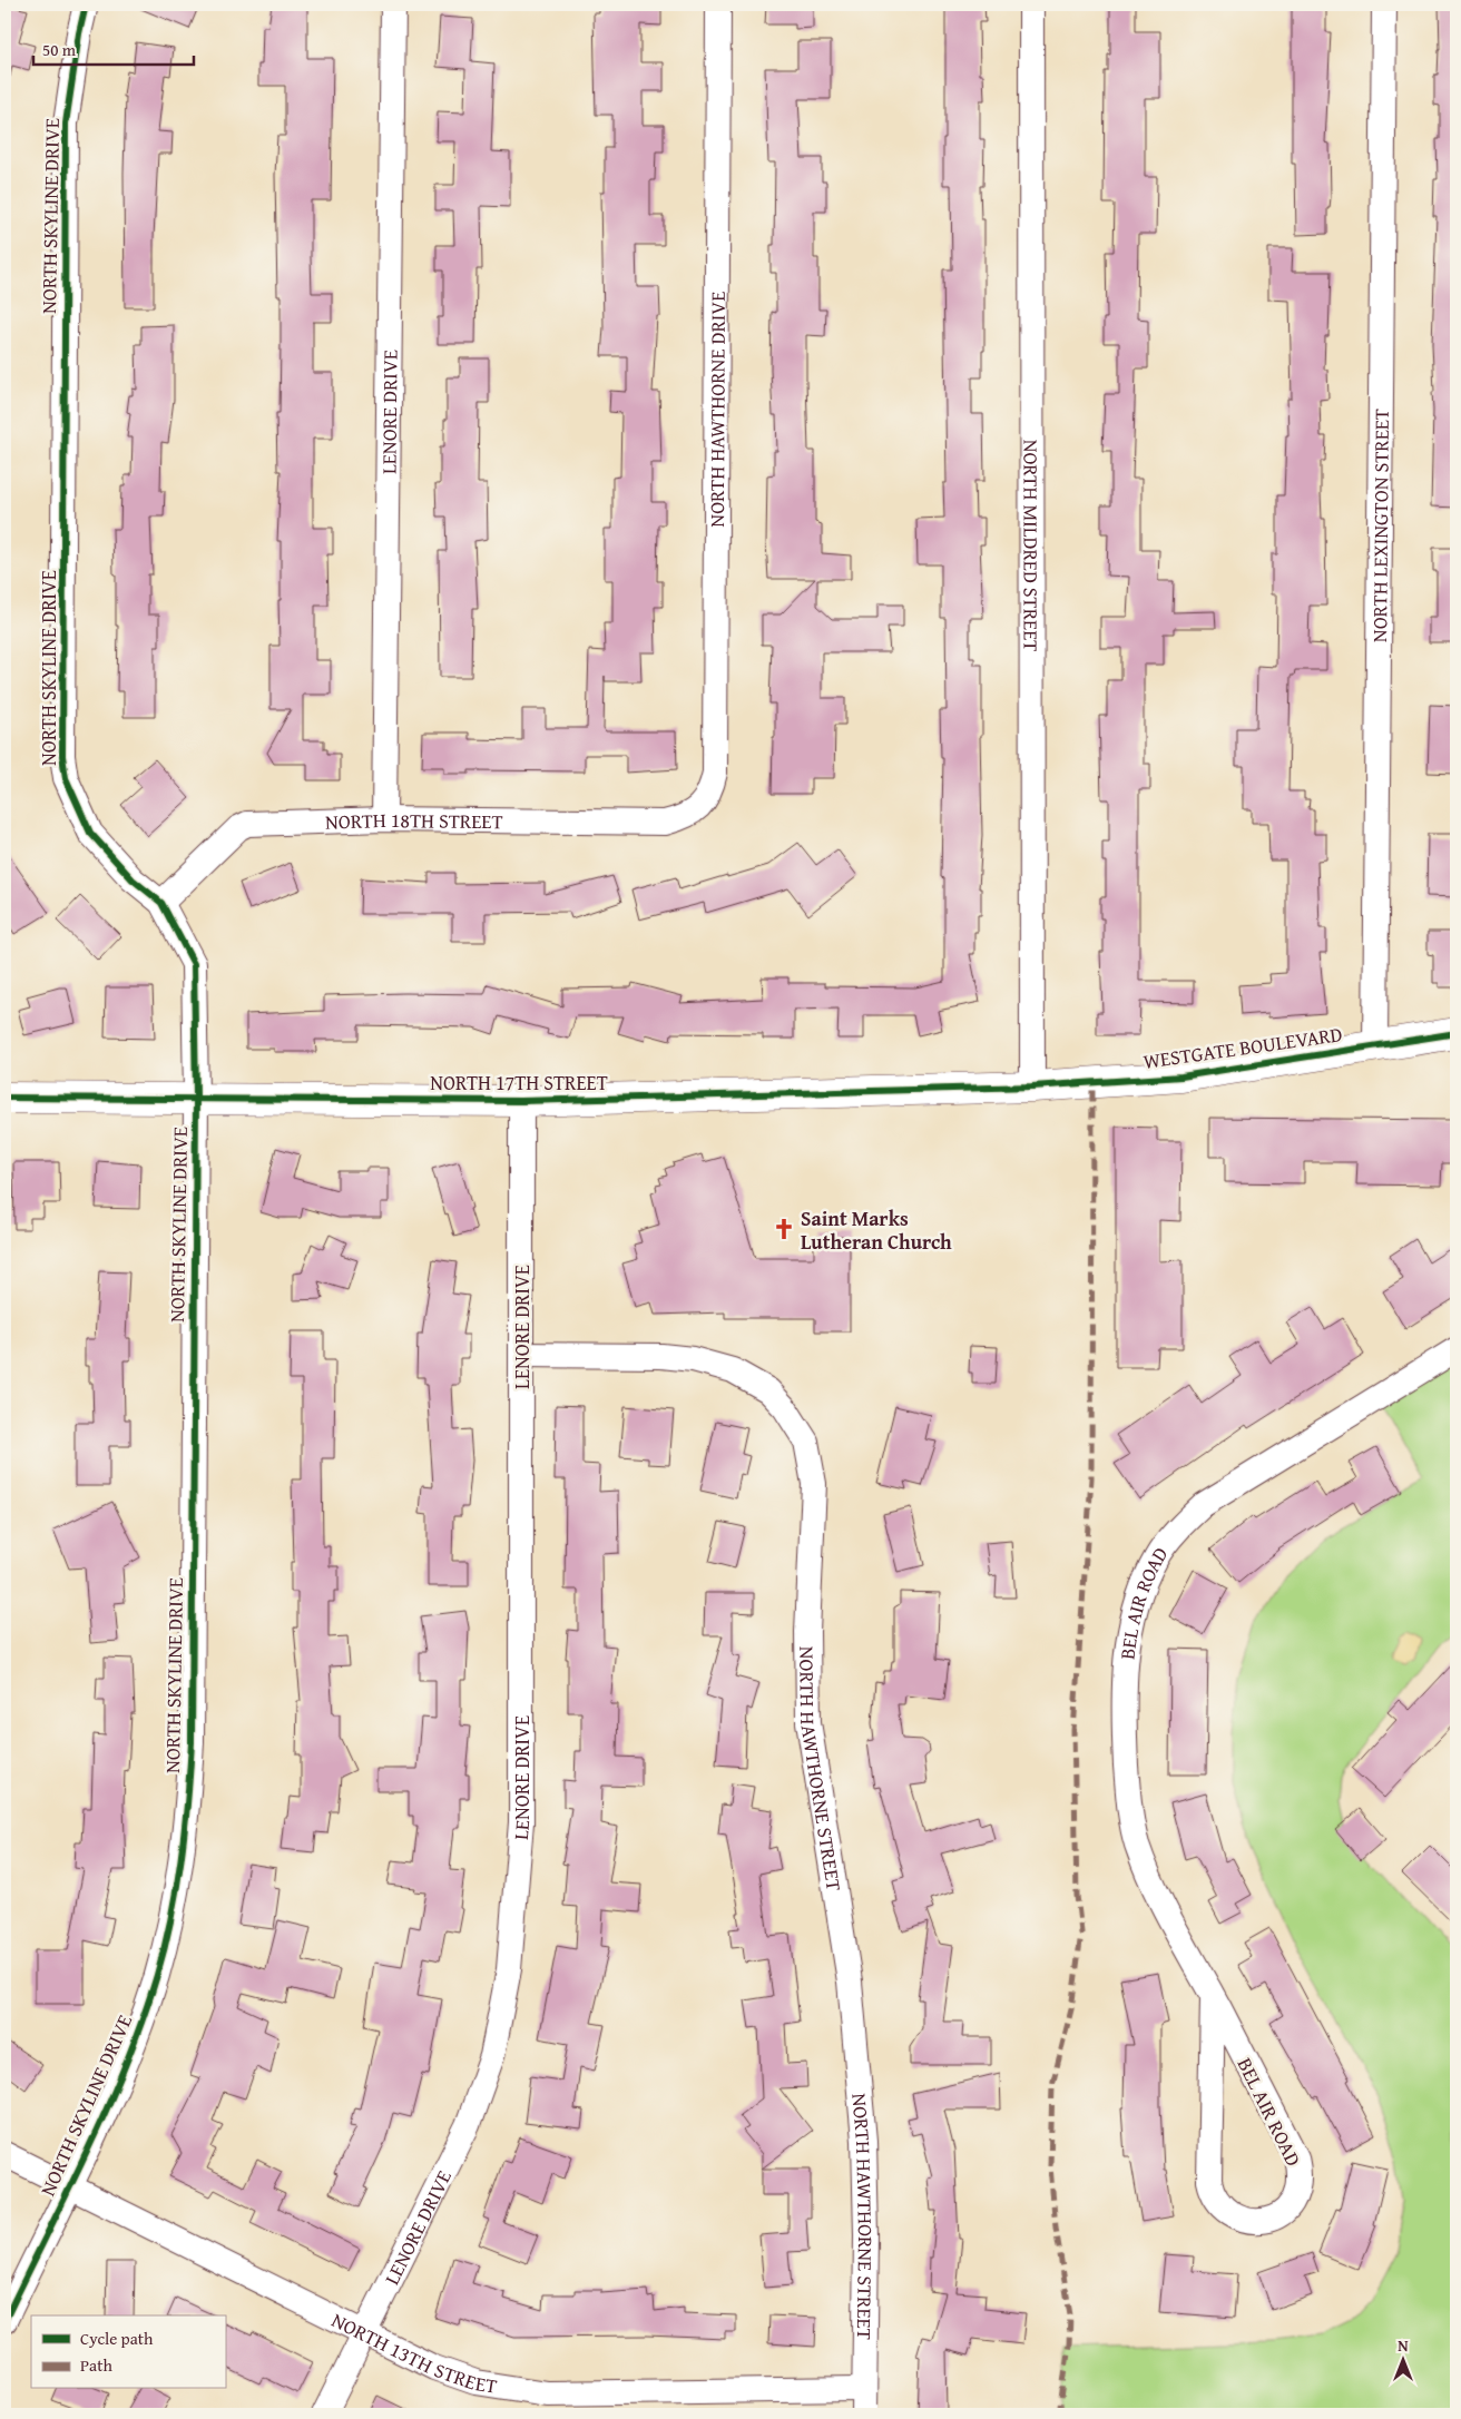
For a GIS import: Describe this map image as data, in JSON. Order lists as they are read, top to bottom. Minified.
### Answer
{"streets":{"street":["NORTH SKYLINE DRIVE","NORTH HAWTHORNE DRIVE","LENORE DRIVE","NORTH LEXINGTON STREET","NORTH MILDRED STREET","NORTH 18TH STREET","WESTGATE BOULEVARD","NORTH 17TH STREET","BEL AIR ROAD","NORTH HAWTHORNE STREET","NORTH 13TH STREET"]},"crossings":[["NORTH SKYLINE DRIVE","NORTH 18TH STREET"],["NORTH SKYLINE DRIVE","NORTH 17TH STREET"],["NORTH SKYLINE DRIVE","NORTH 13TH STREET"],["NORTH HAWTHORNE DRIVE","NORTH 18TH STREET"],["LENORE DRIVE","NORTH 18TH STREET"],["LENORE DRIVE","NORTH 17TH STREET"],["LENORE DRIVE","NORTH HAWTHORNE STREET"],["LENORE DRIVE","NORTH 13TH STREET"],["NORTH LEXINGTON STREET","WESTGATE BOULEVARD"],["NORTH MILDRED STREET","WESTGATE BOULEVARD"],["NORTH MILDRED STREET","NORTH 17TH STREET"],["WESTGATE BOULEVARD","NORTH 17TH STREET"],["NORTH HAWTHORNE STREET","NORTH 13TH STREET"]],"places":{"church":["Saint Marks Lutheran Church"]},"legend":["Cycle path","Path"],"scale_bar":"50 m","north":"top"}
